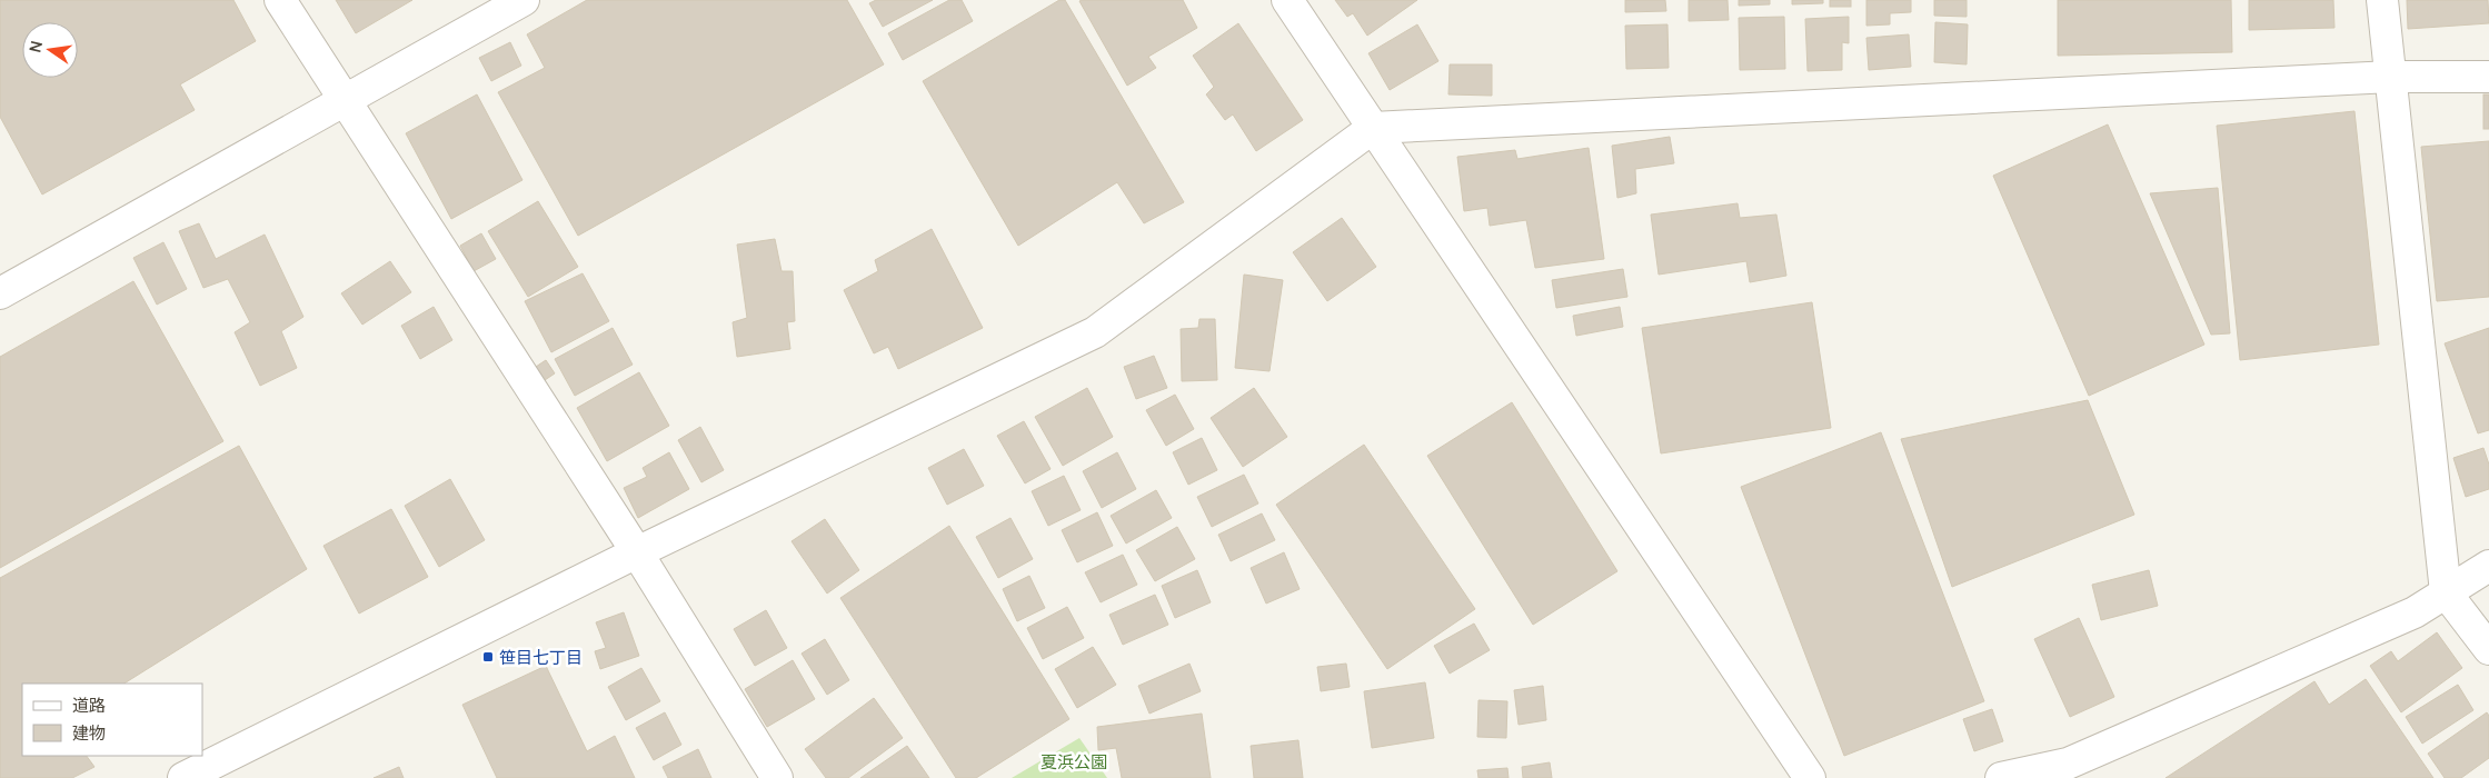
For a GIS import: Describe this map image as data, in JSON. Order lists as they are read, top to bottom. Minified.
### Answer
{"parks":["夏浜公園"],"places":{"transit":["笹目七丁目"]},"legend":["道路","建物"],"north":"left"}
